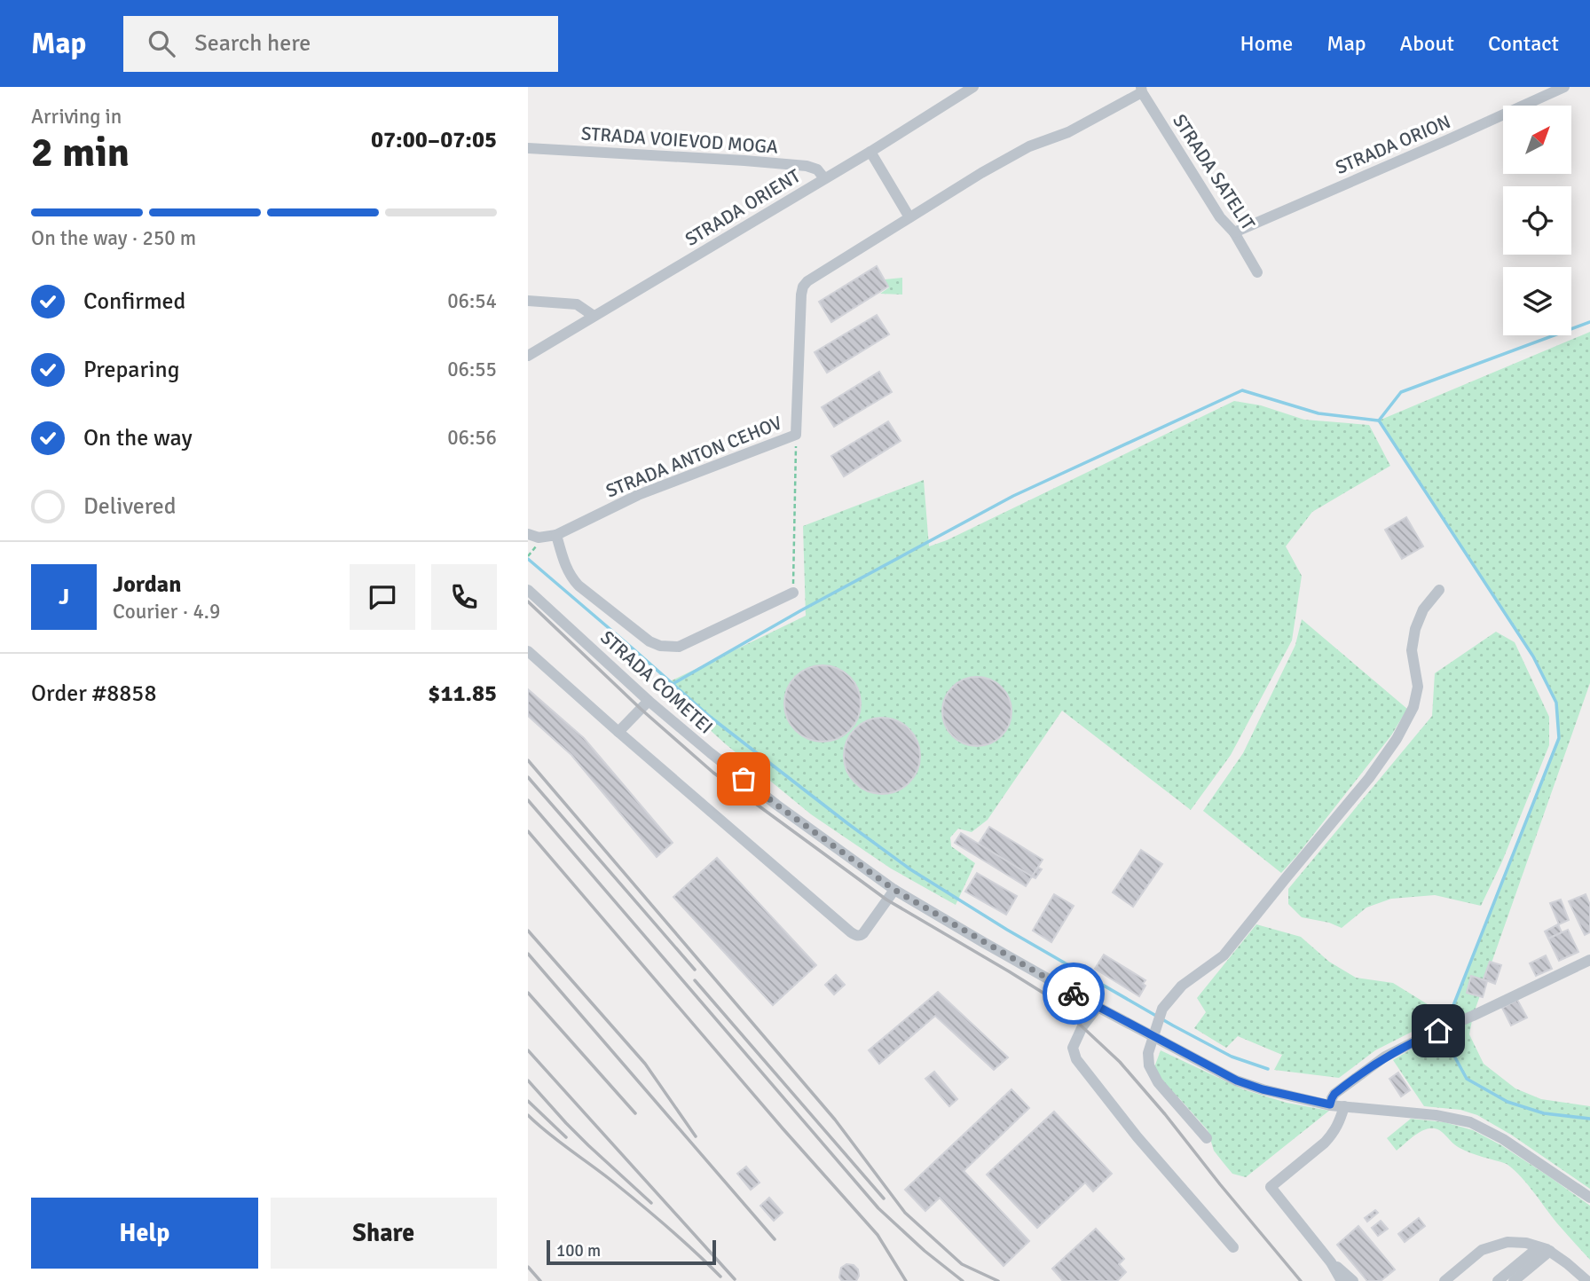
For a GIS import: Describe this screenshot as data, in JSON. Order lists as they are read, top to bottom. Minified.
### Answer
{"streets":{"street":["STRADA VOIEVOD MOGA","STRADA ORION","STRADA SATELIT","STRADA ORIENT","STRADA ANTON CEHOV","STRADA COMETEI"]},"crossings":[["STRADA VOIEVOD MOGA","STRADA ORIENT"],["STRADA ORION","STRADA SATELIT"]],"scale_bar":"100 m","north":"top right","page":{"header":"Map","search":"Search here","nav":["Home","Map","About","Contact"],"heading":["2 min","Arriving in","07:00–07:05"],"panel":["Jordan","Courier · 4.9","Order #8858","$11.85"],"bar":"On the way · 250 m","list":[["Confirmed","06:54"],["Preparing","06:55"],["On the way","06:56"],"Delivered"],"round":"J","buttons":["Help","Share"],"scale":"100 m"}}
